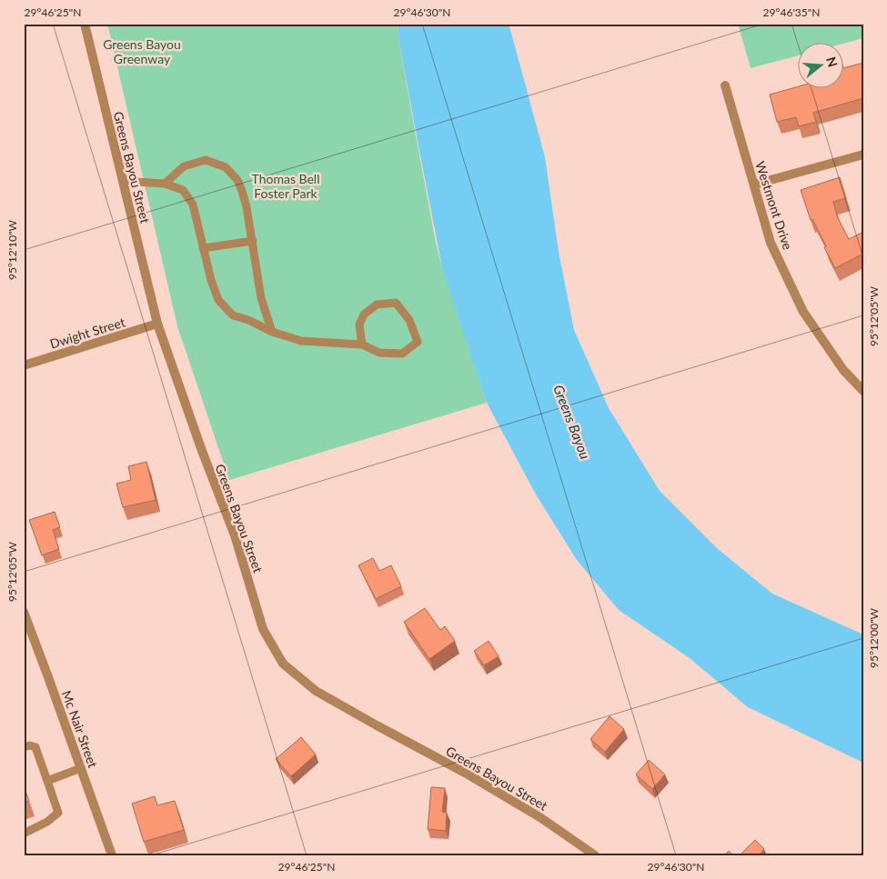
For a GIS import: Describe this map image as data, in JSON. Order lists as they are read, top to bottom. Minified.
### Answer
{"streets":{"street":["Greens Bayou Street","Westmont Drive","Dwight Street","Mc Nair Street"]},"crossings":[["Greens Bayou Street","Dwight Street"]],"water":["Greens Bayou"],"parks":["Greens Bayou Greenway","Thomas Bell Foster Park"],"north":"right","coordinates":["29°46'25\"N","29°46'30\"N","29°46'35\"N","95°12'10\"W","95°12'05\"W","95°12'00\"W"]}
